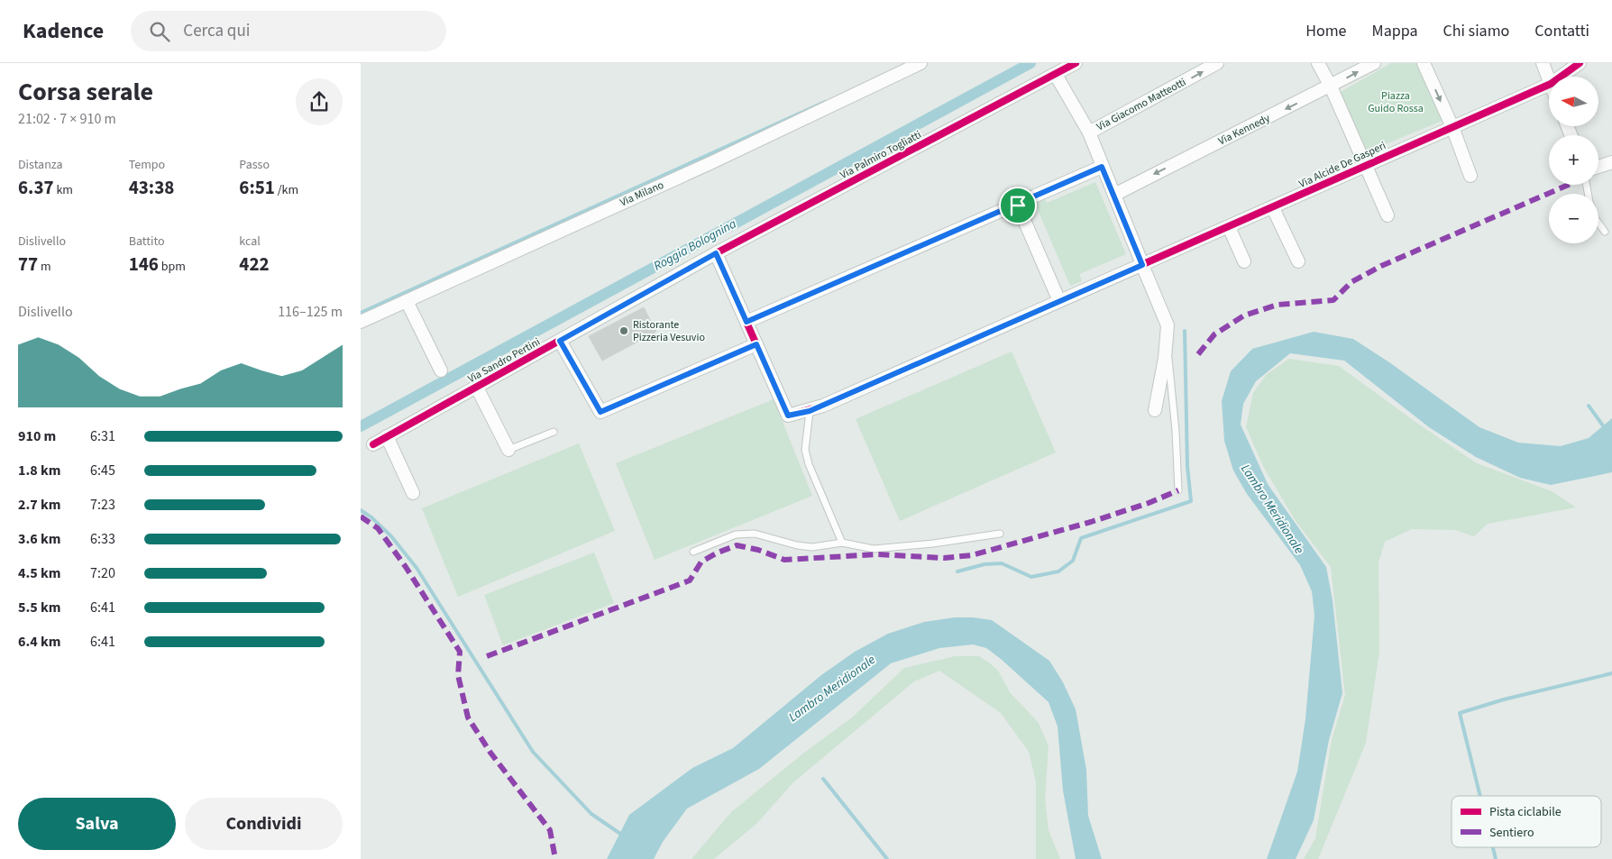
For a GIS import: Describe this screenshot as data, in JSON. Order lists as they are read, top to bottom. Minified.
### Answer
{"streets":{"street":["Via Giacomo Matteotti","Via Kennedy","Via Palmiro Togliatti","Via Alcide De Gasperi","Via Milano","Via Sandro Pertini"]},"crossings":[["Via Palmiro Togliatti","Via Sandro Pertini"]],"one_way":["Via Giacomo Matteotti"],"water":["Roggia Bolognina","Lambro Meridionale"],"parks":["Piazza Guido Rossa"],"places":["Ristorante Pizzeria Vesuvio"],"legend":["Pista ciclabile","Sentiero"],"north":"left","page":{"header":"Kadence","search":"Cerca qui","nav":["Home","Mappa","Chi siamo","Contatti"],"heading":["Corsa serale","21:02 · 7 × 910 m"],"map_buttons":["+","−"],"stats":[["Distanza","6.37 km"],["Tempo","43:38"],["Passo","6:51 /km"],["Dislivello","77 m"],["Battito","146 bpm"],["kcal","422"]],"chart":["Dislivello","116–125 m"],"list":[{"name":"910 m","note":"6:31"},{"name":"1.8 km","note":"6:45"},{"name":"2.7 km","note":"7:23"},{"name":"3.6 km","note":"6:33"},{"name":"4.5 km","note":"7:20"},{"name":"5.5 km","note":"6:41"},{"name":"6.4 km","note":"6:41"}],"buttons":["Salva","Condividi"]}}
